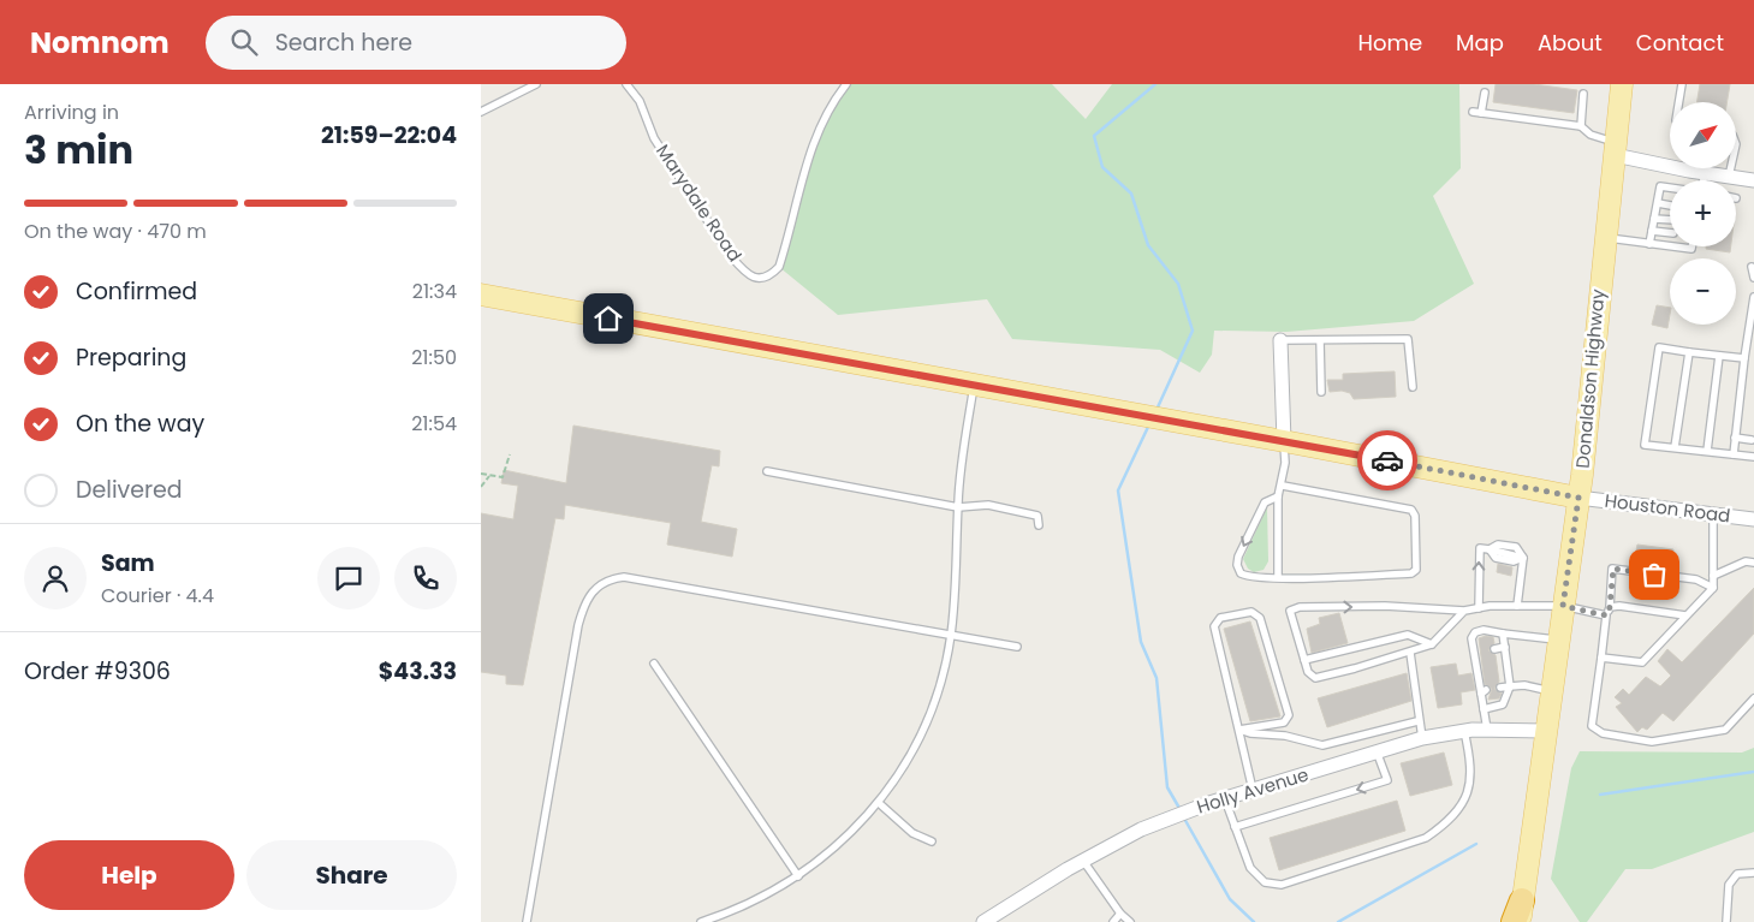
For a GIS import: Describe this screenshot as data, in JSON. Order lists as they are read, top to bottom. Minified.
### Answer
{"streets":{"main road":["Donaldson Highway","Houston Road"],"street":["Holly Avenue"],"lane":["Marydale Road"]},"crossings":[["Donaldson Highway","Houston Road"],["Donaldson Highway","Holly Avenue"]],"north":"top right","page":{"header":"Nomnom","search":"Search here","nav":["Home","Map","About","Contact"],"heading":["3 min","Arriving in","21:59–22:04"],"panel":["Sam","Courier · 4.4","Order #9306","$43.33"],"map_buttons":["+","−"],"bar":"On the way · 470 m","list":[["Confirmed","21:34"],["Preparing","21:50"],["On the way","21:54"],"Delivered"],"buttons":["Help","Share"]}}
